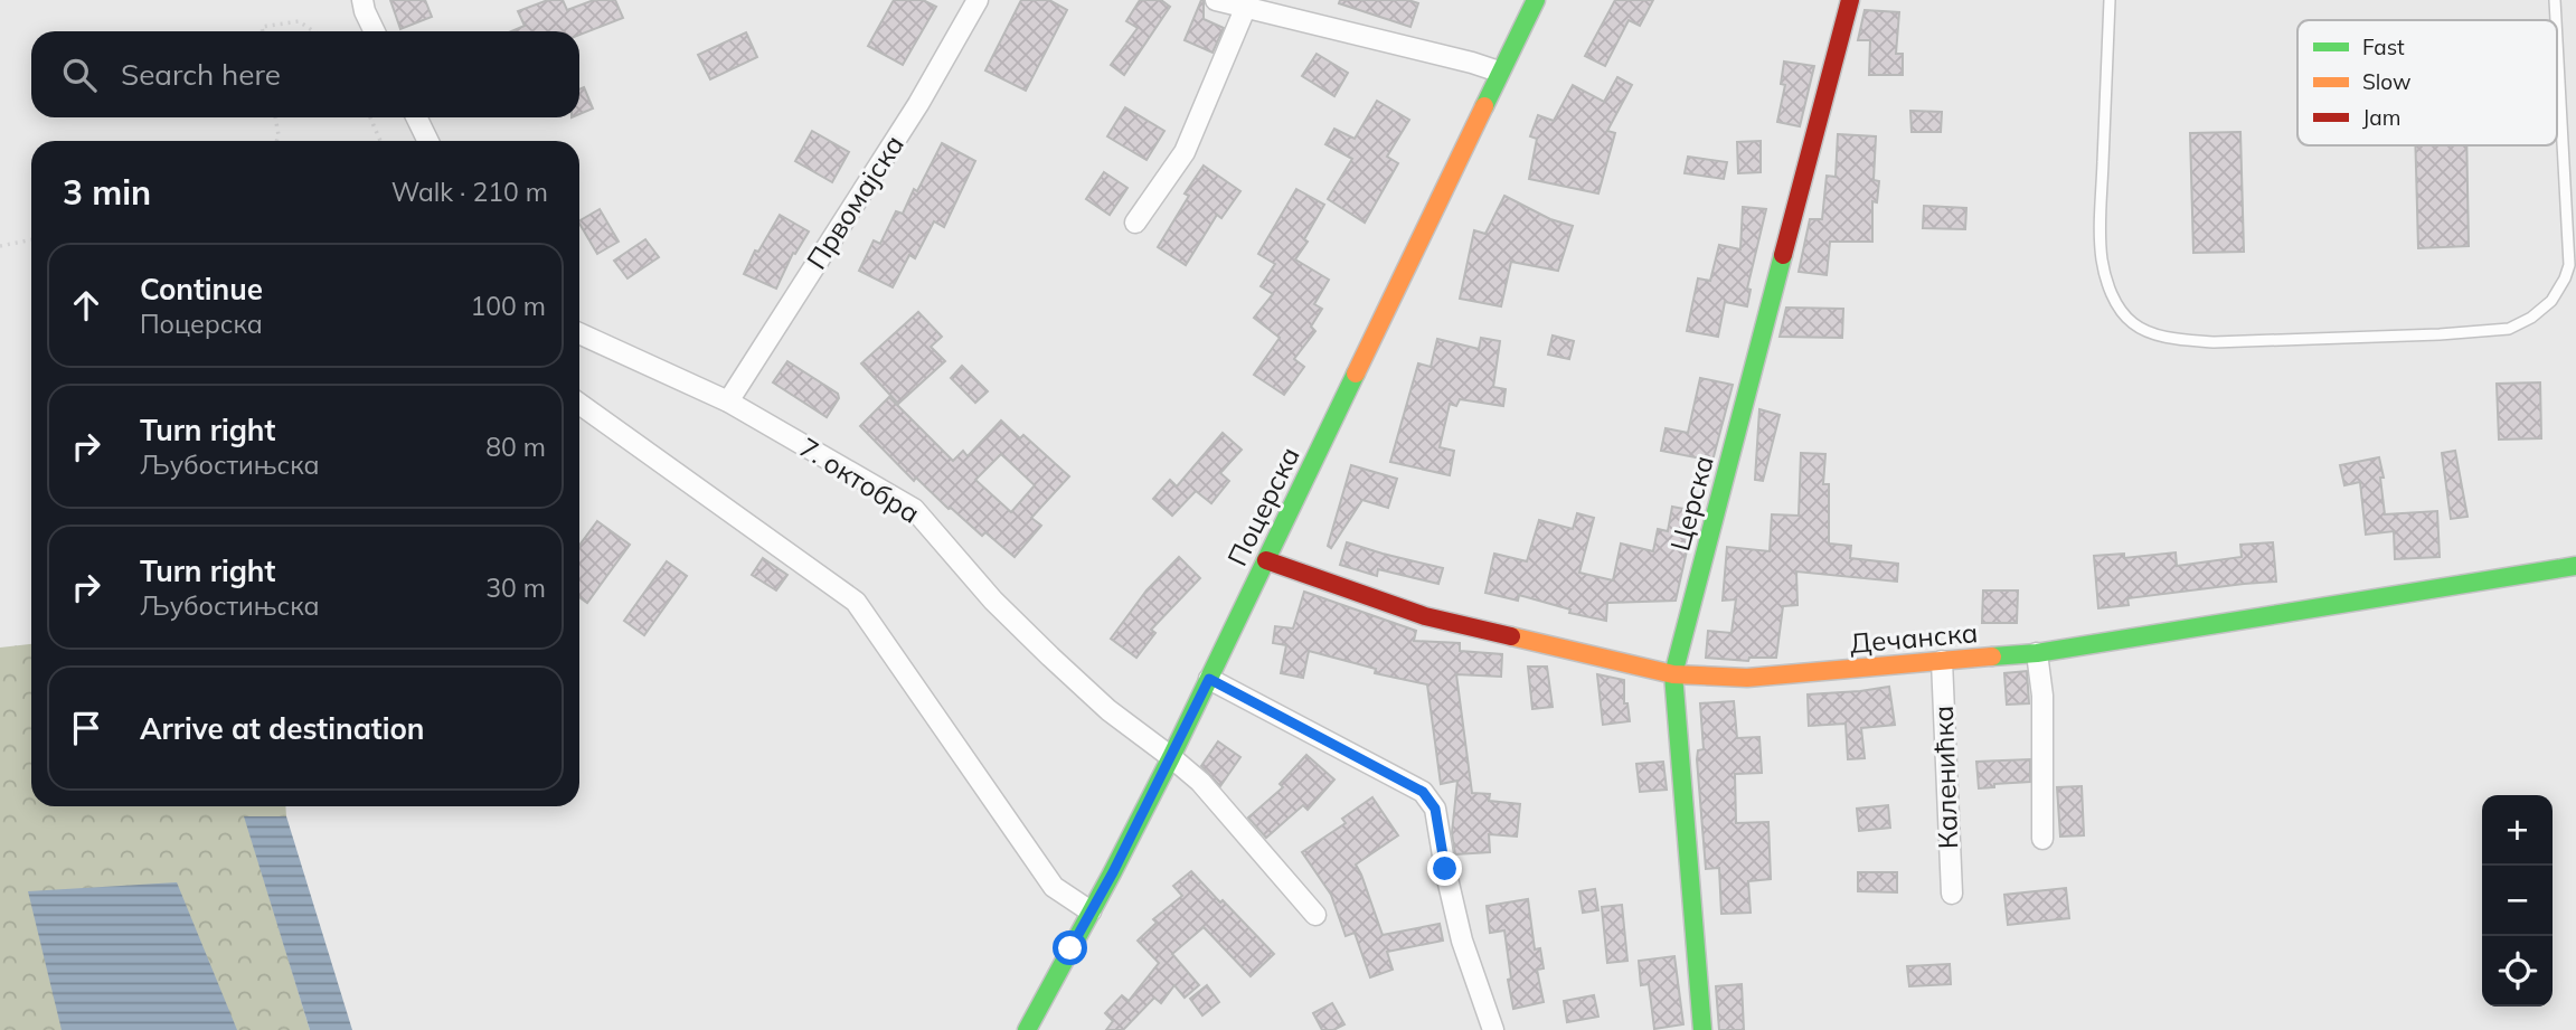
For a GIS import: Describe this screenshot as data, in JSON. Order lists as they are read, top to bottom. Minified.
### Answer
{"streets":{"street":["Првомајска","7. октобра","Церска","Поцерска","Дечанска","Каленићка"]},"crossings":[["Првомајска","7. октобра"],["7. октобра","Поцерска"],["Церска","Дечанска"],["Поцерска","Дечанска"],["Дечанска","Каленићка"]],"legend":["Fast","Slow","Jam"],"page":{"search":"Search here","heading":["3 min","Walk · 210 m"],"list":[["Continue","Поцерска","100 m"],["Turn right","Љубостињска","80 m"],["Turn right","Љубостињска","30 m"],"Arrive at destination"],"map_buttons":["+","−"]}}
